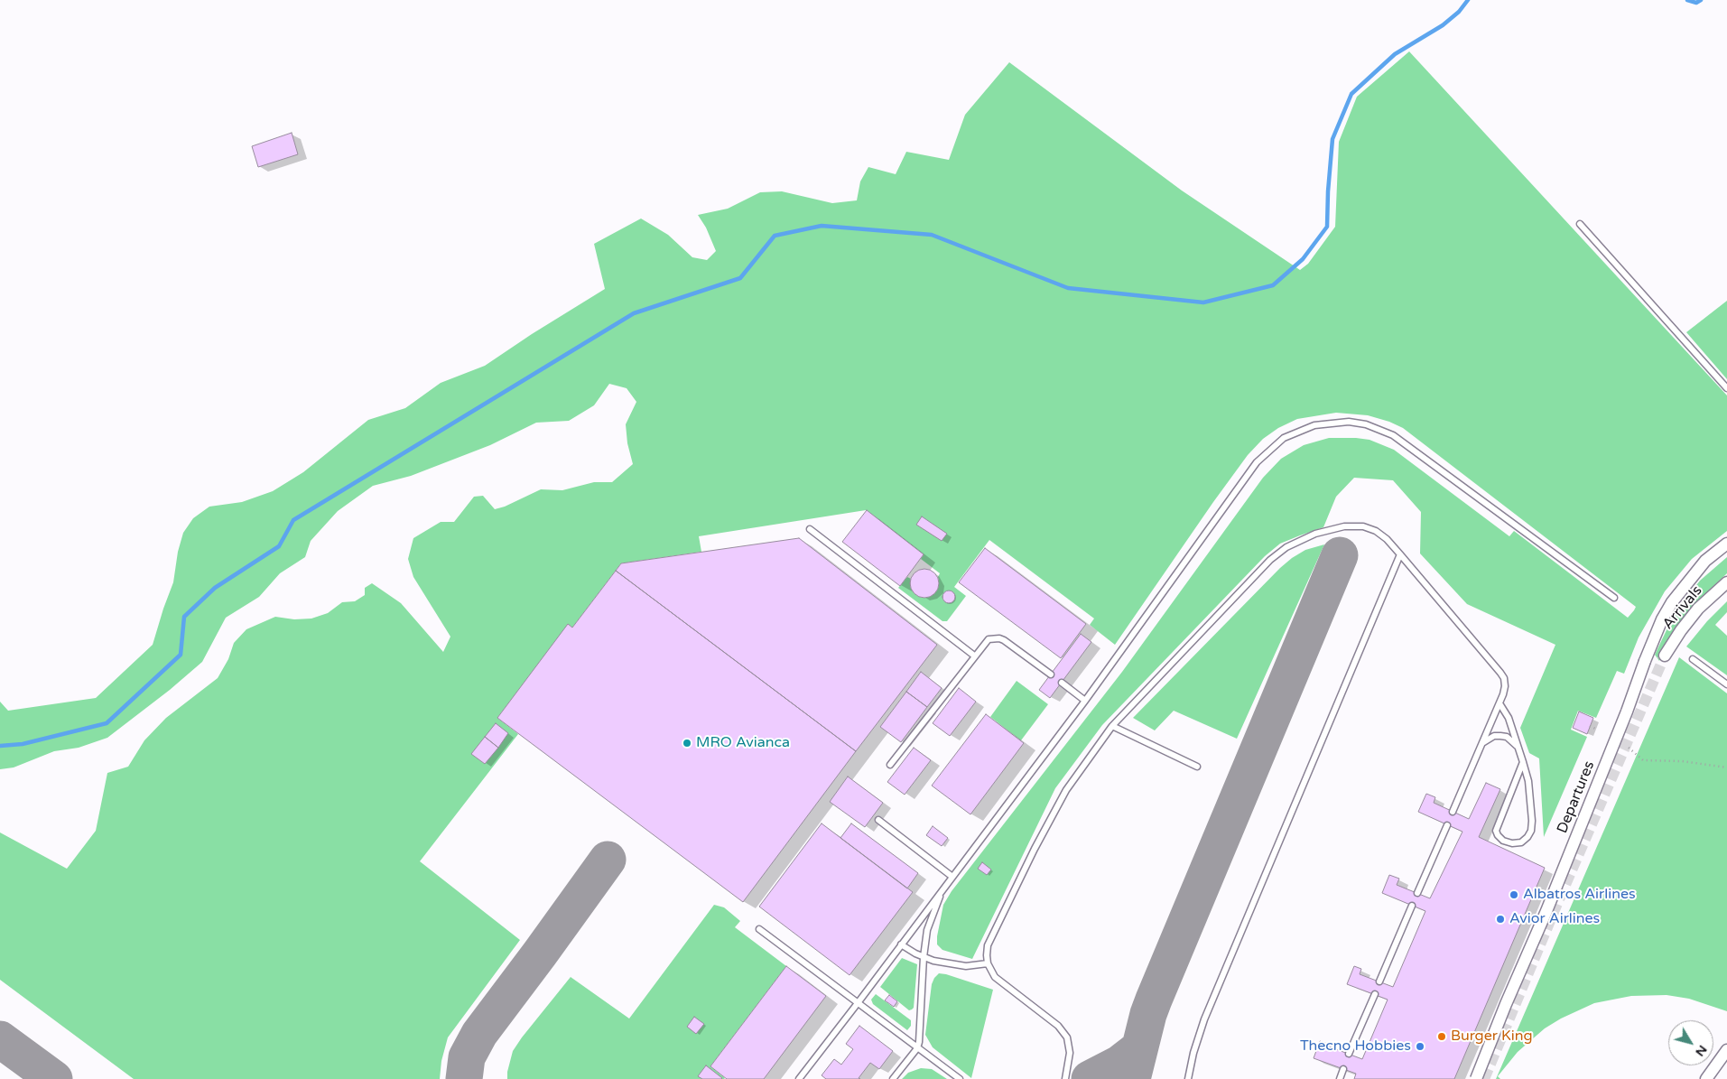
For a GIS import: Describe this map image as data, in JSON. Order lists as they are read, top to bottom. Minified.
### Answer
{"streets":{"street":["Arrivals","Departures"]},"places":["MRO Avianca","Albatros Airlines","Avior Airlines","Burger King","Thecno Hobbies"],"north":"bottom right"}
